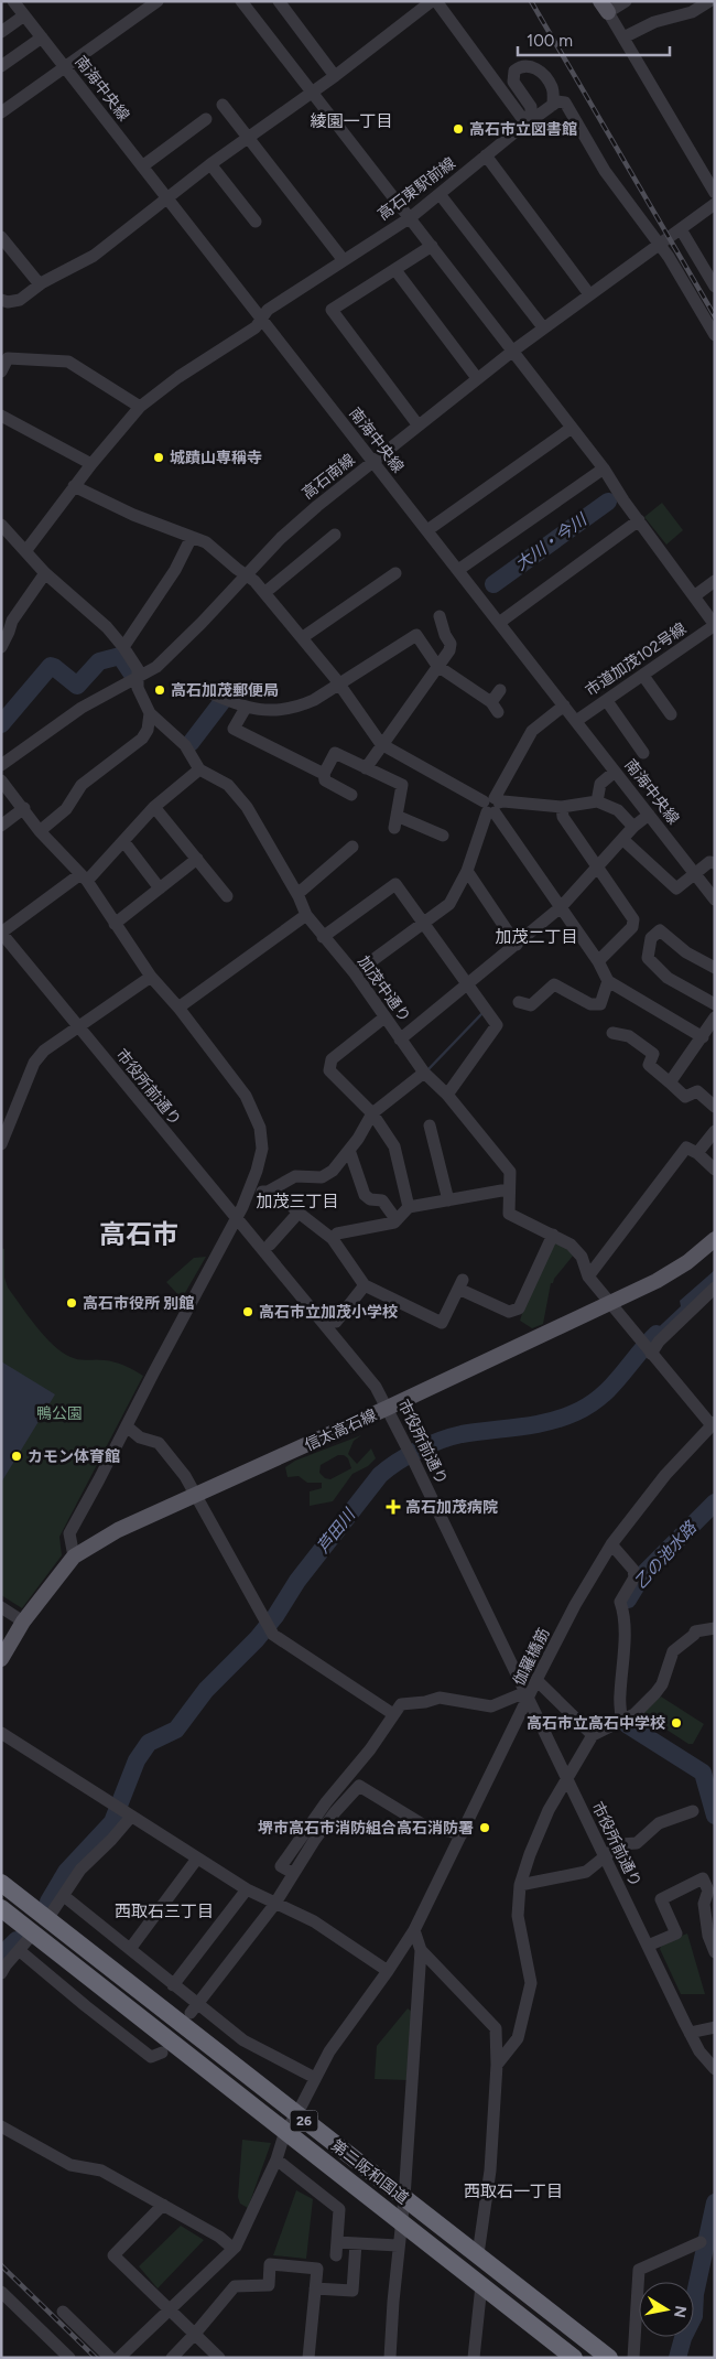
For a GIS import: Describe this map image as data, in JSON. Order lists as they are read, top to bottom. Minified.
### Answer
{"streets":{"highway":["26","第二阪和国道"],"main road":["信太高石線"],"street":["南海中央線","高石東駅前線","高石南線","市道加茂102号線","加茂中通り","市役所前通り","伽羅橋筋"]},"crossings":[["南海中央線","高石東駅前線"],["南海中央線","高石南線"],["南海中央線","市道加茂102号線"],["加茂中通り","信太高石線"],["加茂中通り","伽羅橋筋"],["市役所前通り","信太高石線"],["市役所前通り","伽羅橋筋"],["伽羅橋筋","第二阪和国道"]],"districts":["綾園一丁目","加茂二丁目","加茂三丁目","高石市","西取石三丁目","西取石一丁目"],"water":["大川・今川","芦田川","乙の池水路"],"parks":["鴨公園"],"places":{"other":["高石市立図書館","城蹟山専稱寺","高石加茂郵便局","高石市役所 別館","高石市立加茂小学校","カモン体育館","高石市立高石中学校","堺市高石市消防組合高石消防署"],"health":["高石加茂病院"]},"scale_bar":"100 m","north":"right"}
